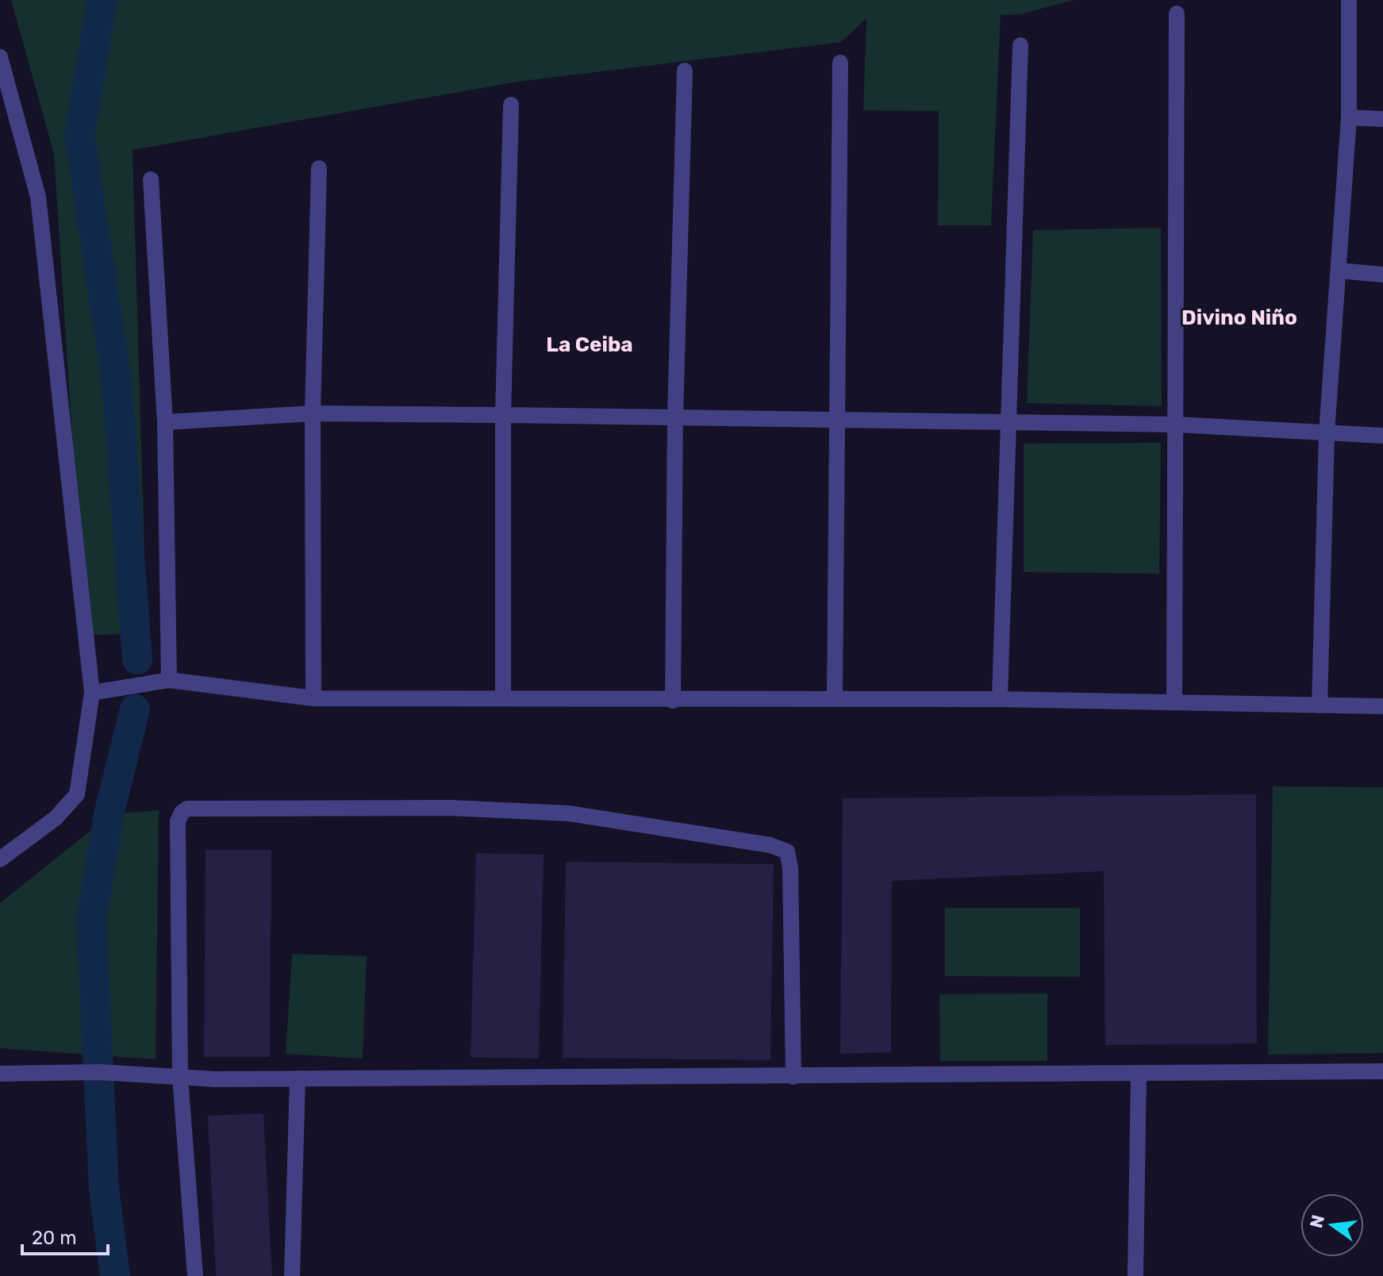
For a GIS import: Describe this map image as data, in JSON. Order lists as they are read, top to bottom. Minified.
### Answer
{"districts":["Divino Niño","La Ceiba"],"scale_bar":"20 m","north":"left"}
